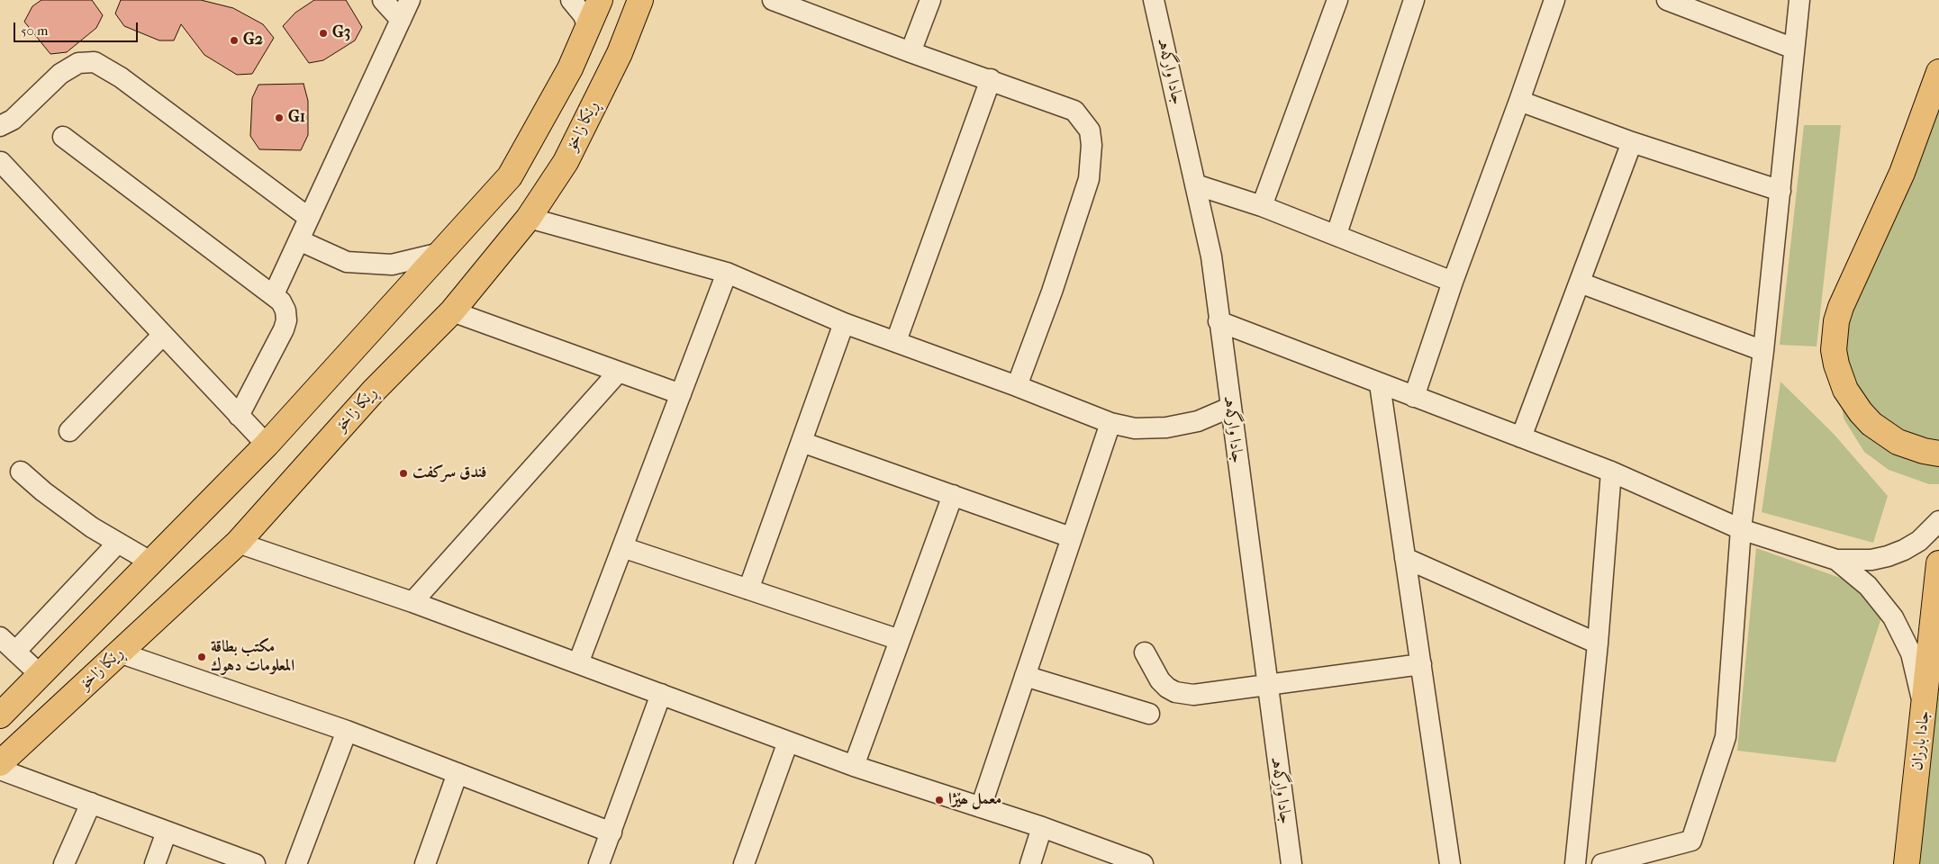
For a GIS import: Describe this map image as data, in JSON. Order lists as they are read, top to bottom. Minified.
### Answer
{"streets":{"highway":["ڕێکا زاخۆ","جادا بارزان"],"street":["جادا وارگه‌هـ"]},"places":["G3","G2","G1","فندق سركفت","مكتب بطاقة المعلومات دهوك","معمل ھێژا"],"scale_bar":"50 m"}
